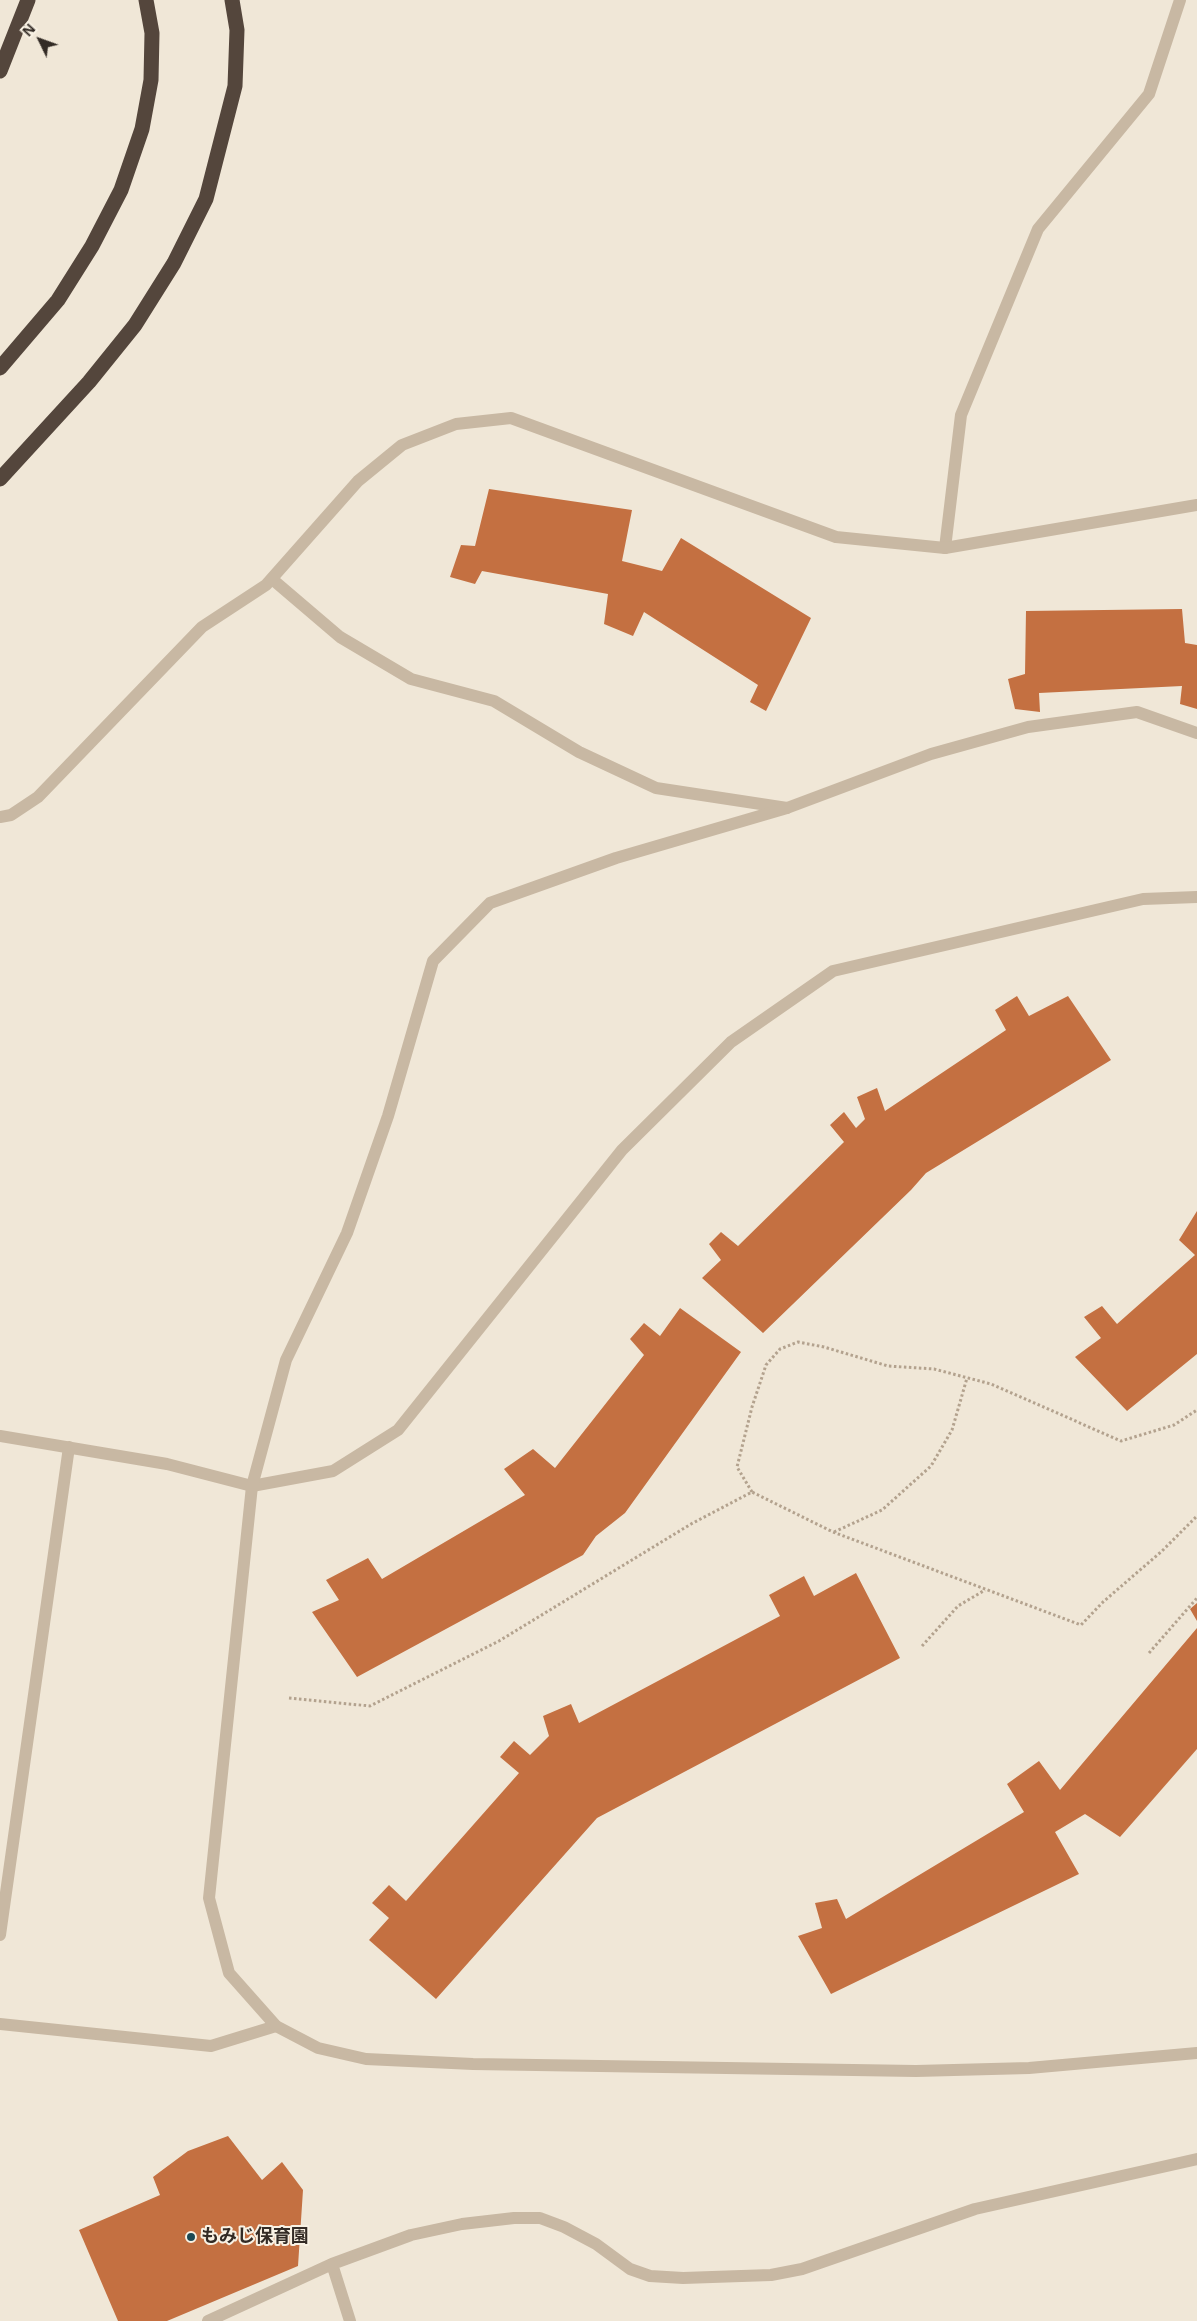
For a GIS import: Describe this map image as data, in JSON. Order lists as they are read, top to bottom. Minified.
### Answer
{"places":["もみじ保育園"],"north":"top left"}
